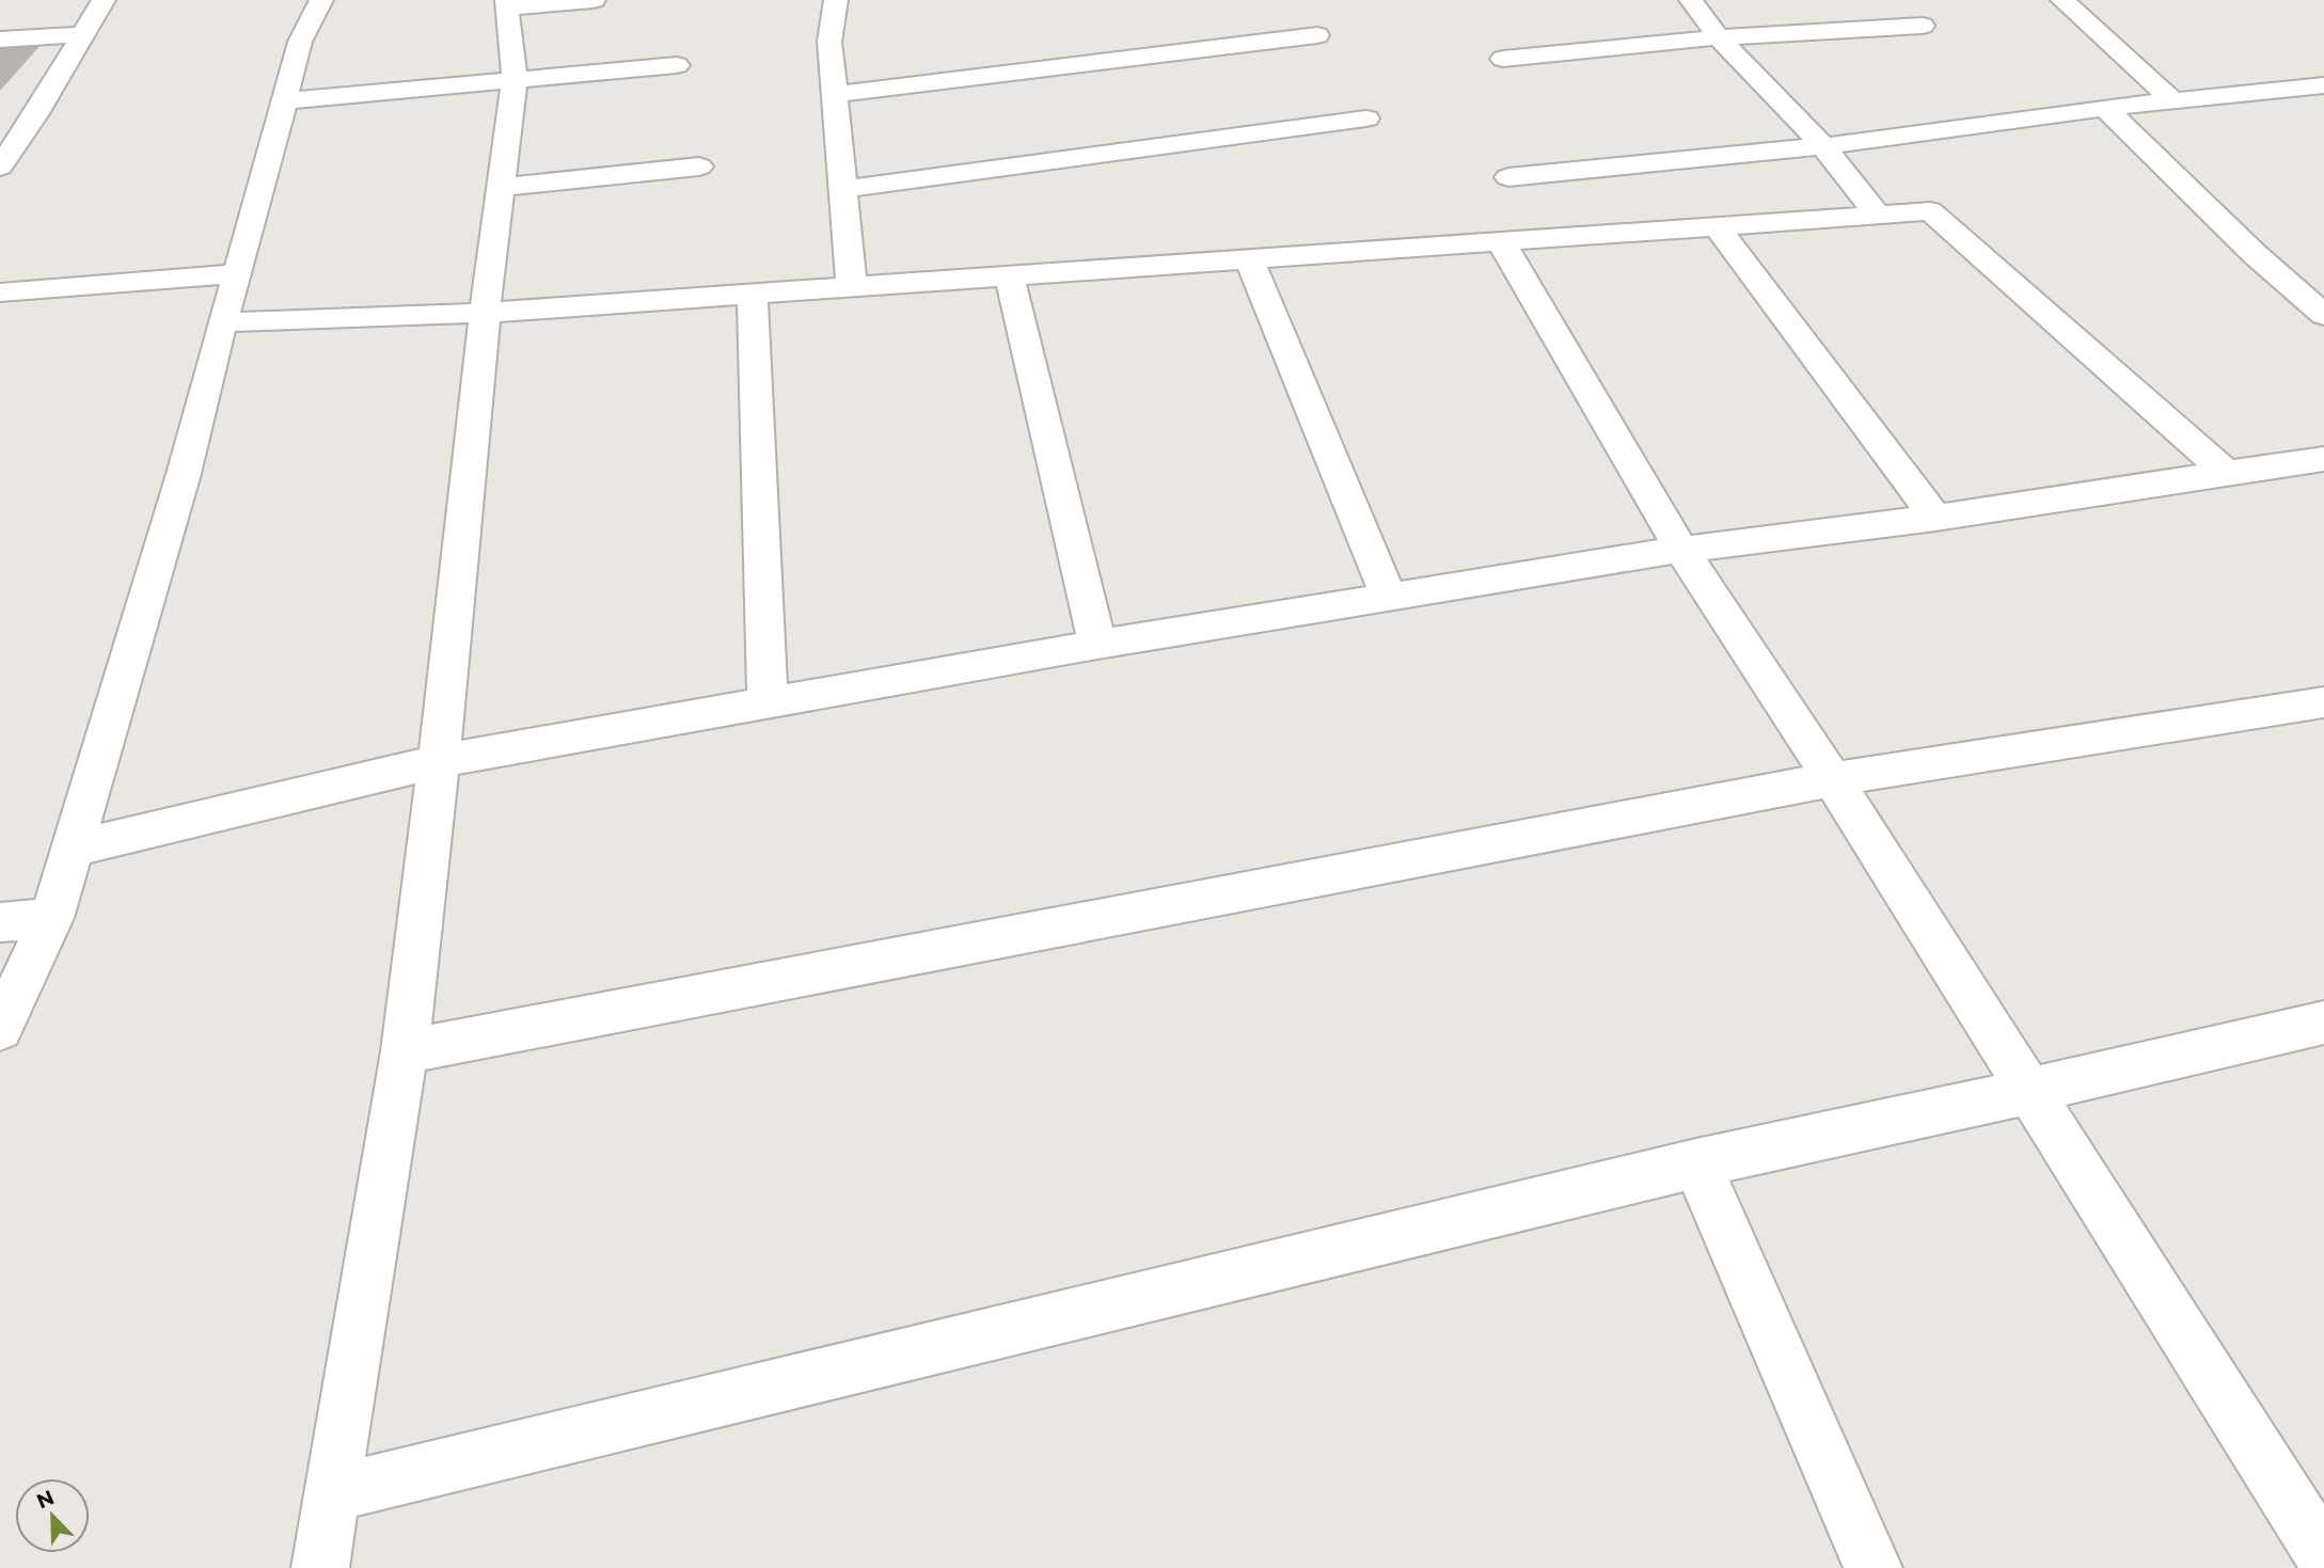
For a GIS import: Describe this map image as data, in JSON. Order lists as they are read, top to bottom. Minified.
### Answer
{"north":"top left"}
